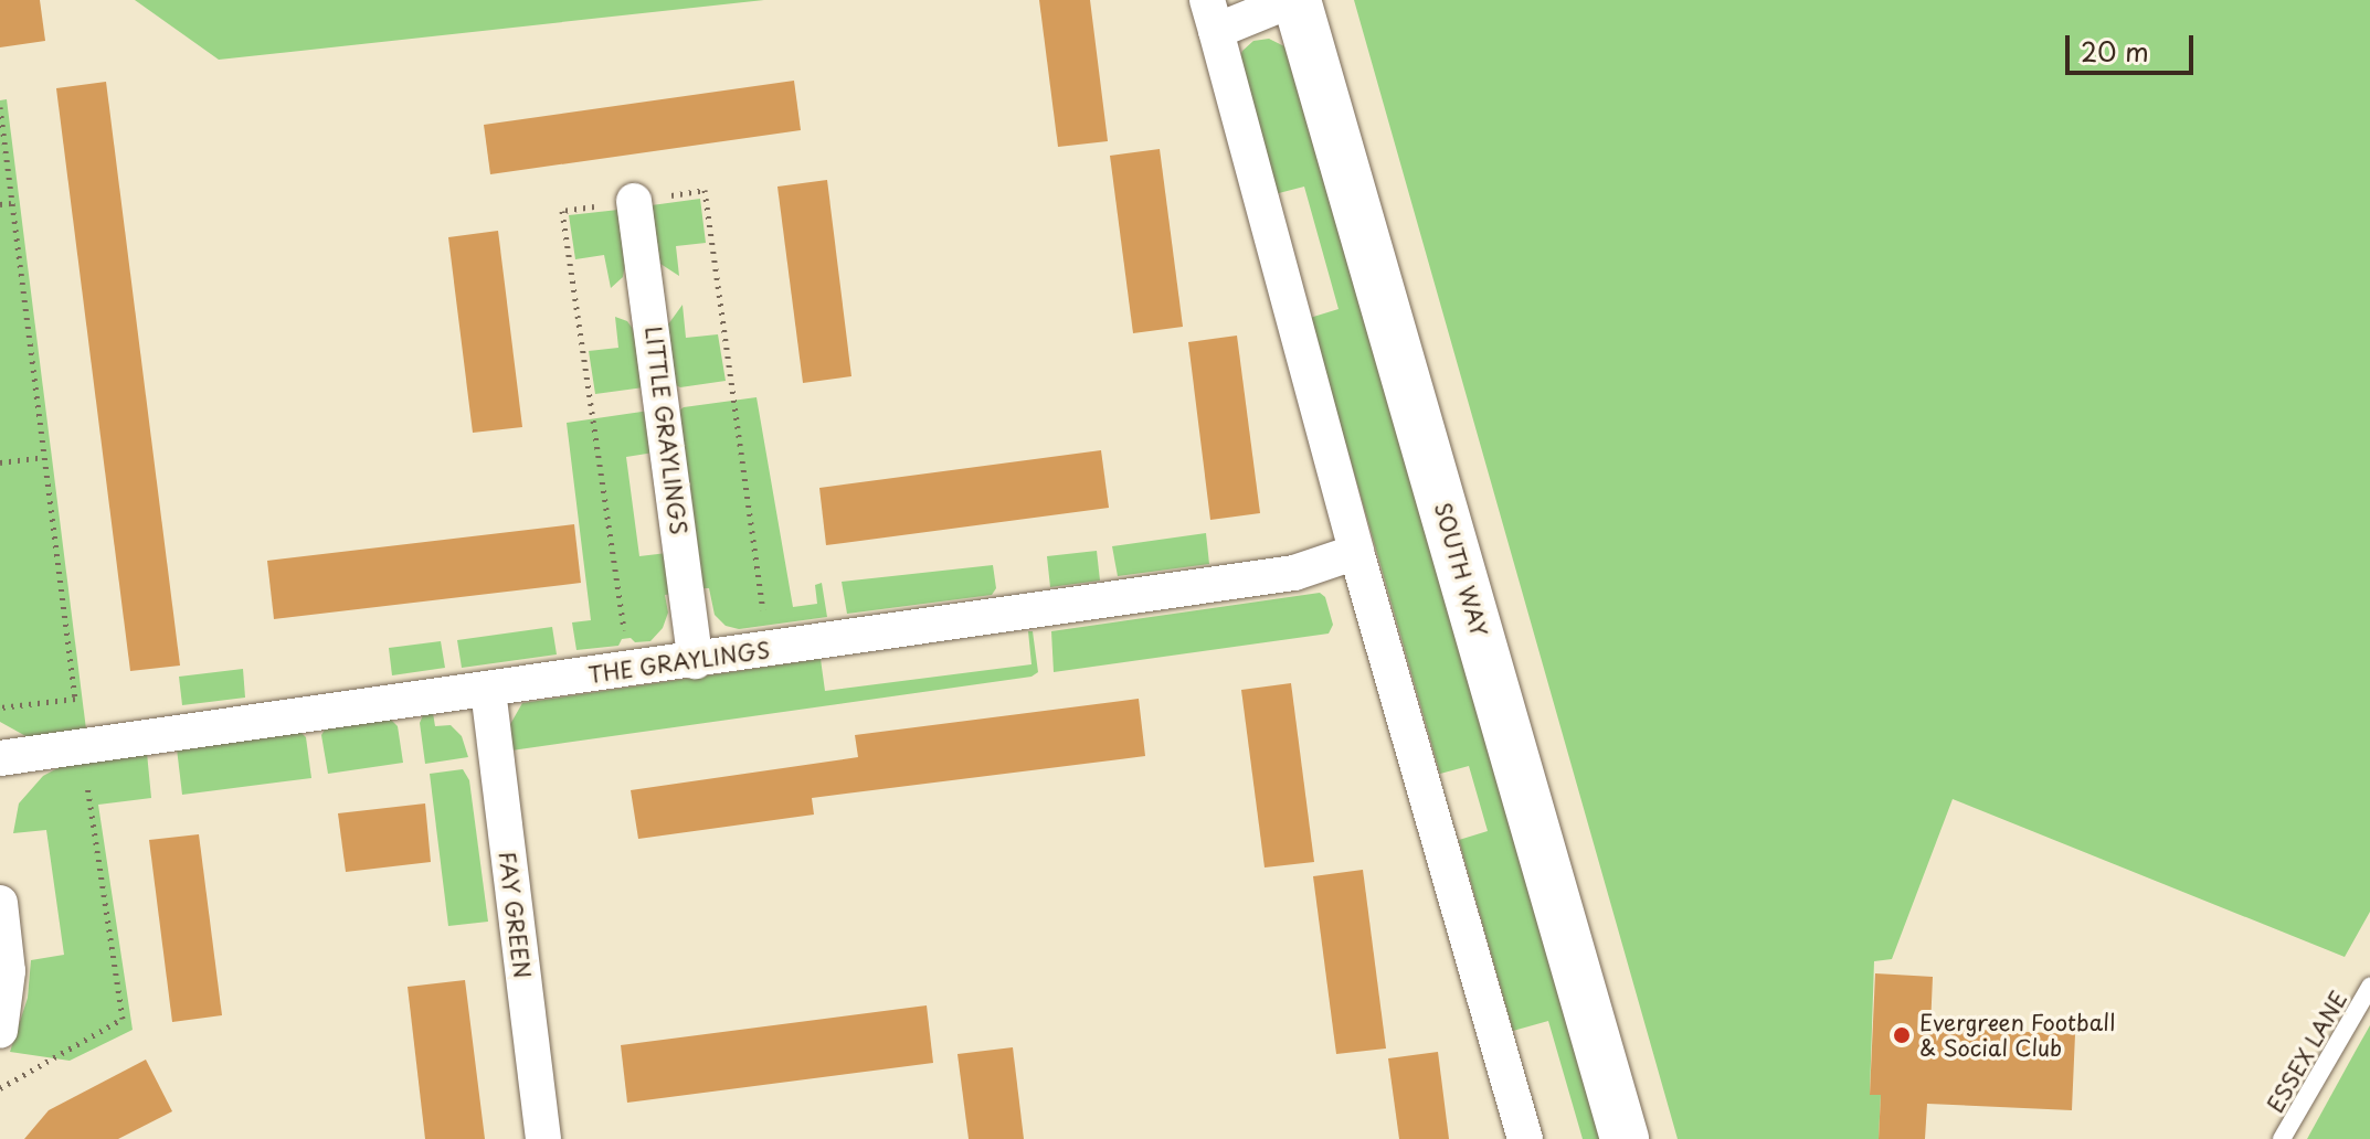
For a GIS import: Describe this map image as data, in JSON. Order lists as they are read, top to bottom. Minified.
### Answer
{"streets":{"street":["LITTLE GRAYLINGS","SOUTH WAY","THE GRAYLINGS","FAY GREEN"],"lane":["ESSEX LANE"]},"crossings":[["LITTLE GRAYLINGS","THE GRAYLINGS"],["SOUTH WAY","THE GRAYLINGS"],["THE GRAYLINGS","FAY GREEN"]],"places":["Evergreen Football & Social Club"],"scale_bar":"20 m"}
